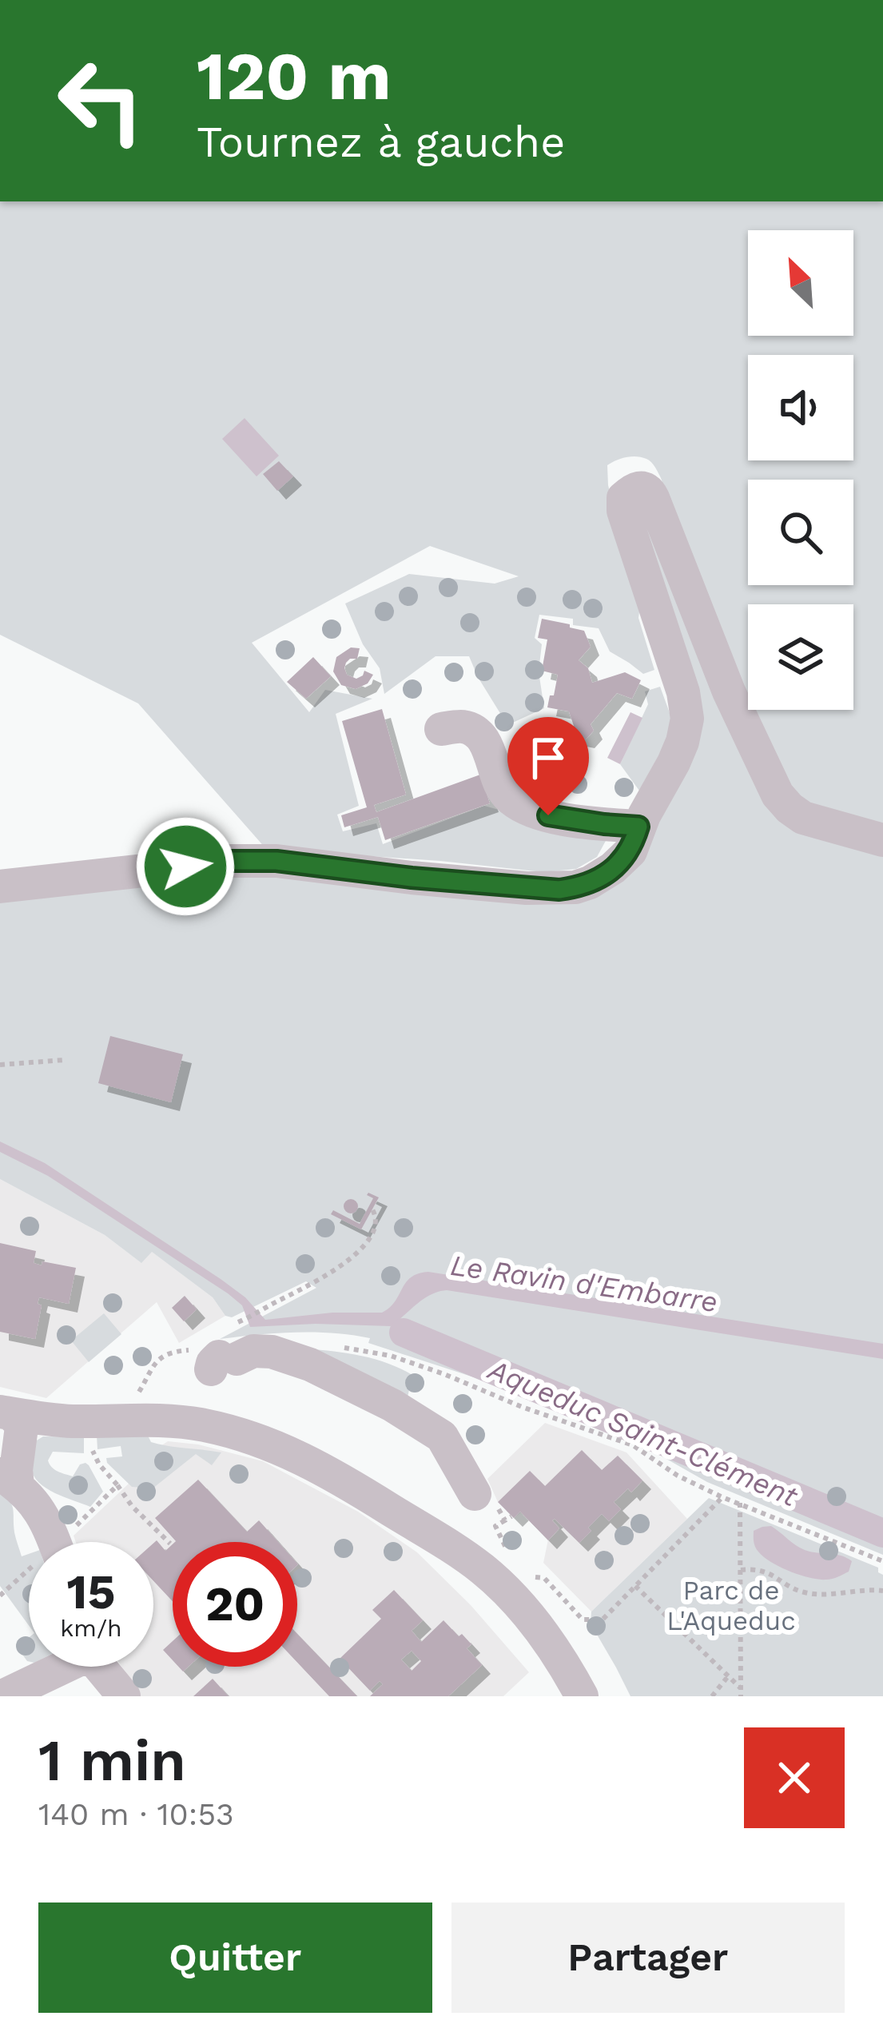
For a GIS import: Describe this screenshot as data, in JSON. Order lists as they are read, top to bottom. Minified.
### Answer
{"water":["Le Ravin d'Embarre","Aqueduc Saint-Clément"],"parks":["Parc de L'Aqueduc"],"north":"top left","page":{"turn":["120 m","Tournez à gauche"],"speed":"15 km/h","limit":"20","heading":["1 min","140 m · 10:53"],"buttons":["Quitter","Partager"]}}
